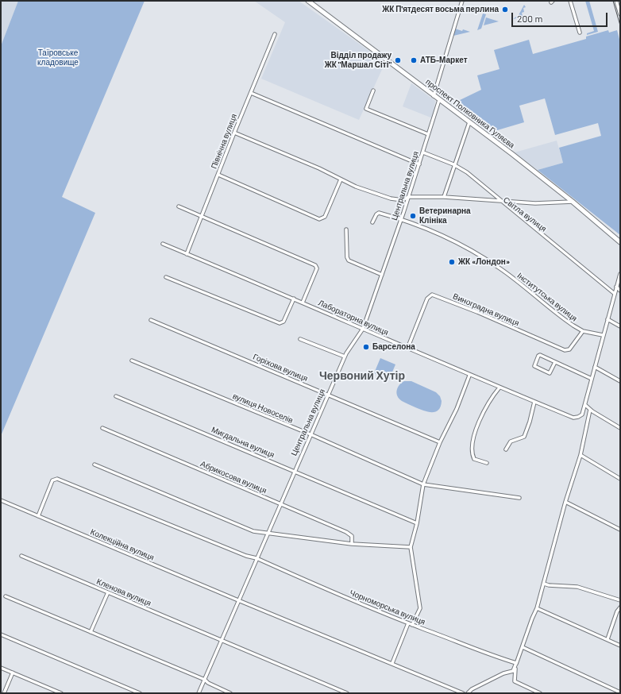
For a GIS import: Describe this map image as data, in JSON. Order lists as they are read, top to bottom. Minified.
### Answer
{"streets":{"main road":["проспект Полковника Гуляєва"],"street":["Північна вулиця","Центральна вулиця","Світла вулиця","Інститутська вулиця","Виноградна вулиця","Лабораторна вулиця","Горіхова вулиця","вулиця Новоселів","Мигдальна вулиця","Абрикосова вулиця","Колекційна вулиця","Кленова вулиця","Чорноморська вулиця"]},"crossings":[["проспект Полковника Гуляєва","Центральна вулиця"],["Північна вулиця","Світла вулиця"],["Північна вулиця","Лабораторна вулиця"],["Центральна вулиця","Світла вулиця"],["Центральна вулиця","Інститутська вулиця"],["Центральна вулиця","Лабораторна вулиця"],["Центральна вулиця","Горіхова вулиця"],["Центральна вулиця","вулиця Новоселів"],["Центральна вулиця","Мигдальна вулиця"],["Центральна вулиця","Абрикосова вулиця"],["Центральна вулиця","Колекційна вулиця"],["Центральна вулиця","Кленова вулиця"],["Центральна вулиця","Чорноморська вулиця"],["Інститутська вулиця","Виноградна вулиця"],["Виноградна вулиця","Лабораторна вулиця"],["Колекційна вулиця","Чорноморська вулиця"]],"districts":["Червоний Хутір"],"parks":["Таїровське кладовище"],"places":["ЖК П'ятдесят восьма перлина","Відділ продажу ЖК \"Маршал Сіті\"","АТБ-Маркет","Ветеринарна Клініка","ЖК «Лондон»","Барселона"],"scale_bar":"200 m"}
